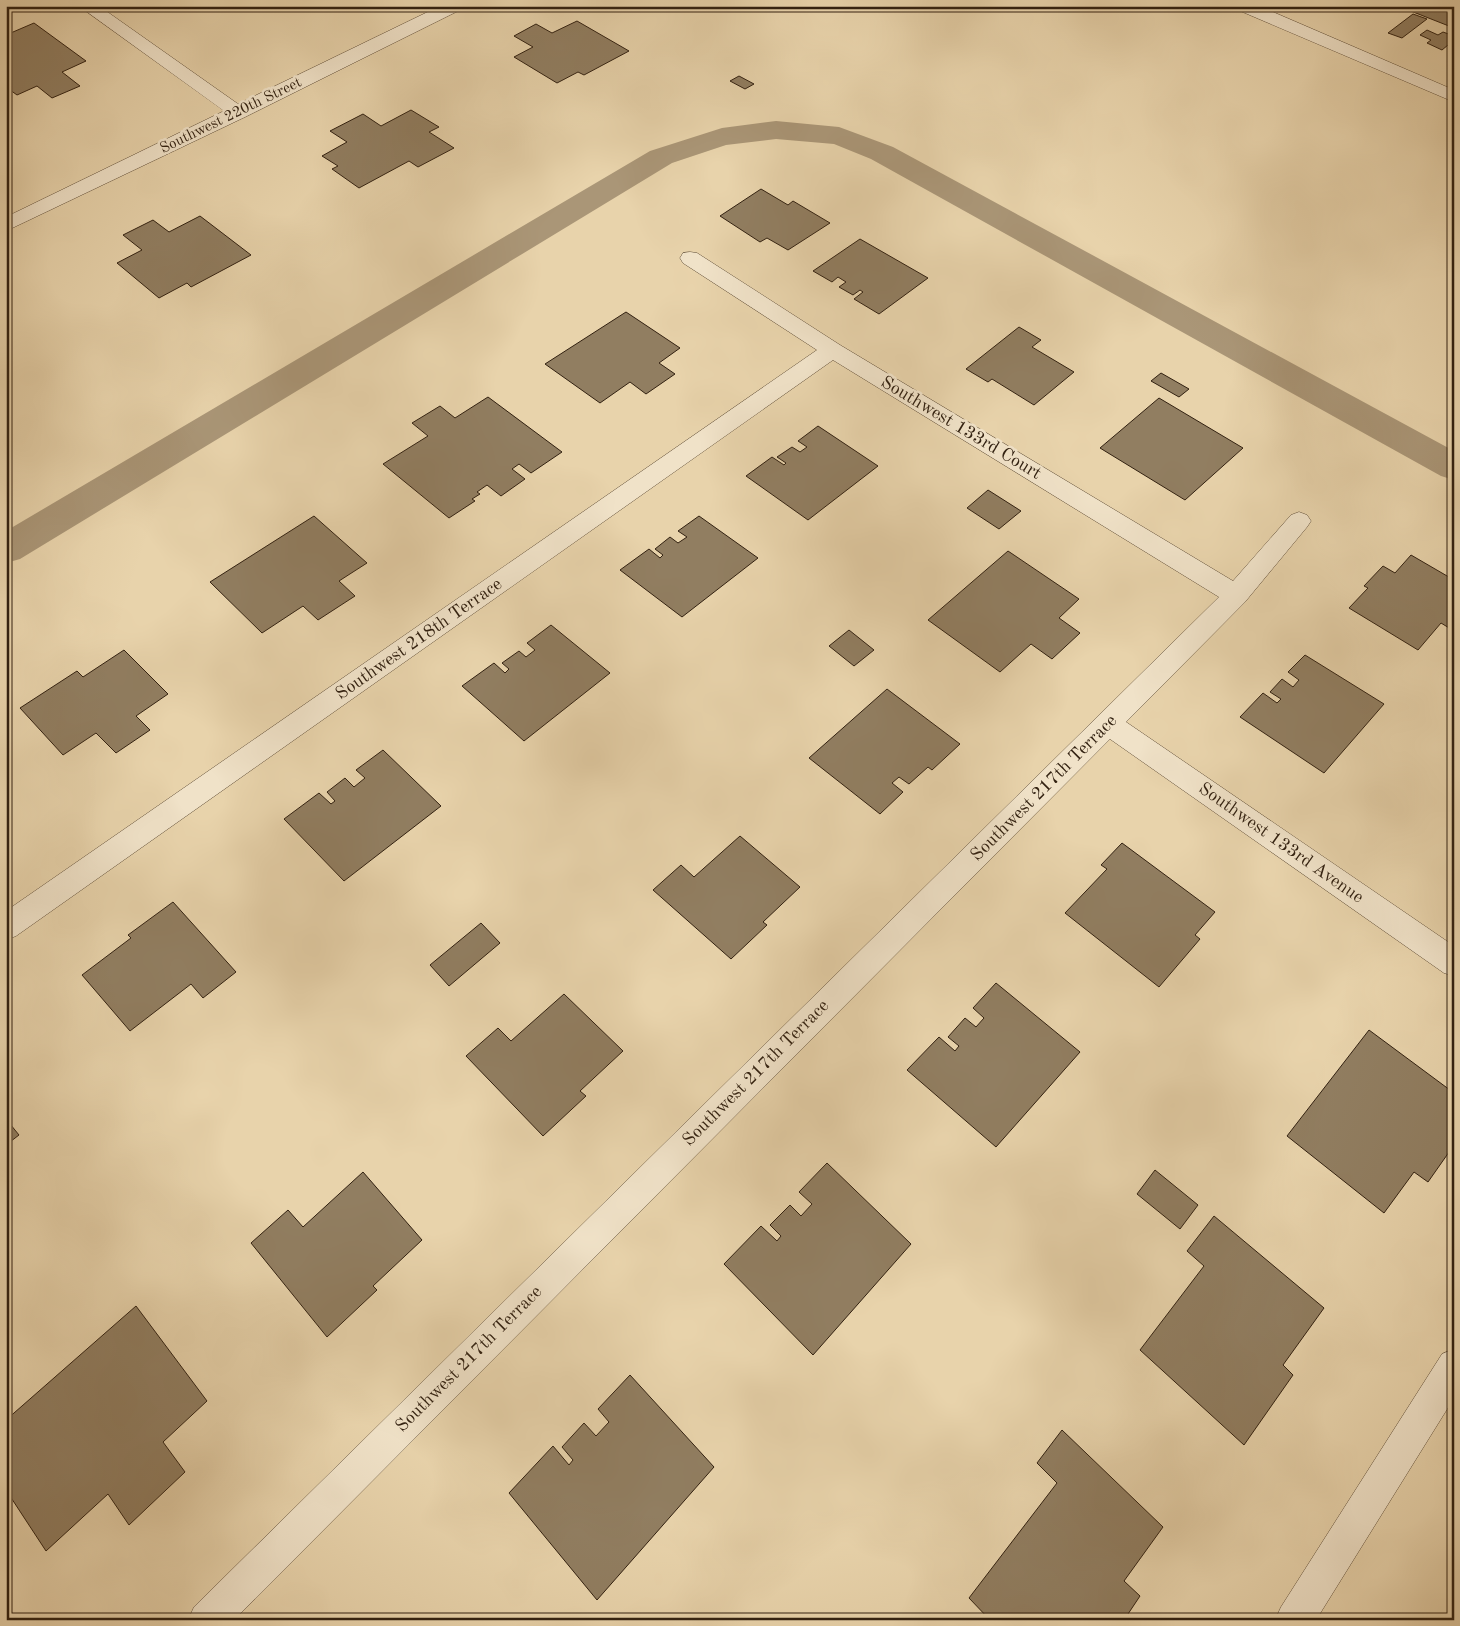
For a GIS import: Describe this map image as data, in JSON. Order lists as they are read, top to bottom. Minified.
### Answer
{"streets":{"street":["Southwest 220th Street","Southwest 133rd Court","Southwest 218th Terrace","Southwest 217th Terrace","Southwest 133rd Avenue"]},"crossings":[["Southwest 133rd Court","Southwest 218th Terrace"],["Southwest 133rd Court","Southwest 217th Terrace"],["Southwest 217th Terrace","Southwest 133rd Avenue"]]}
